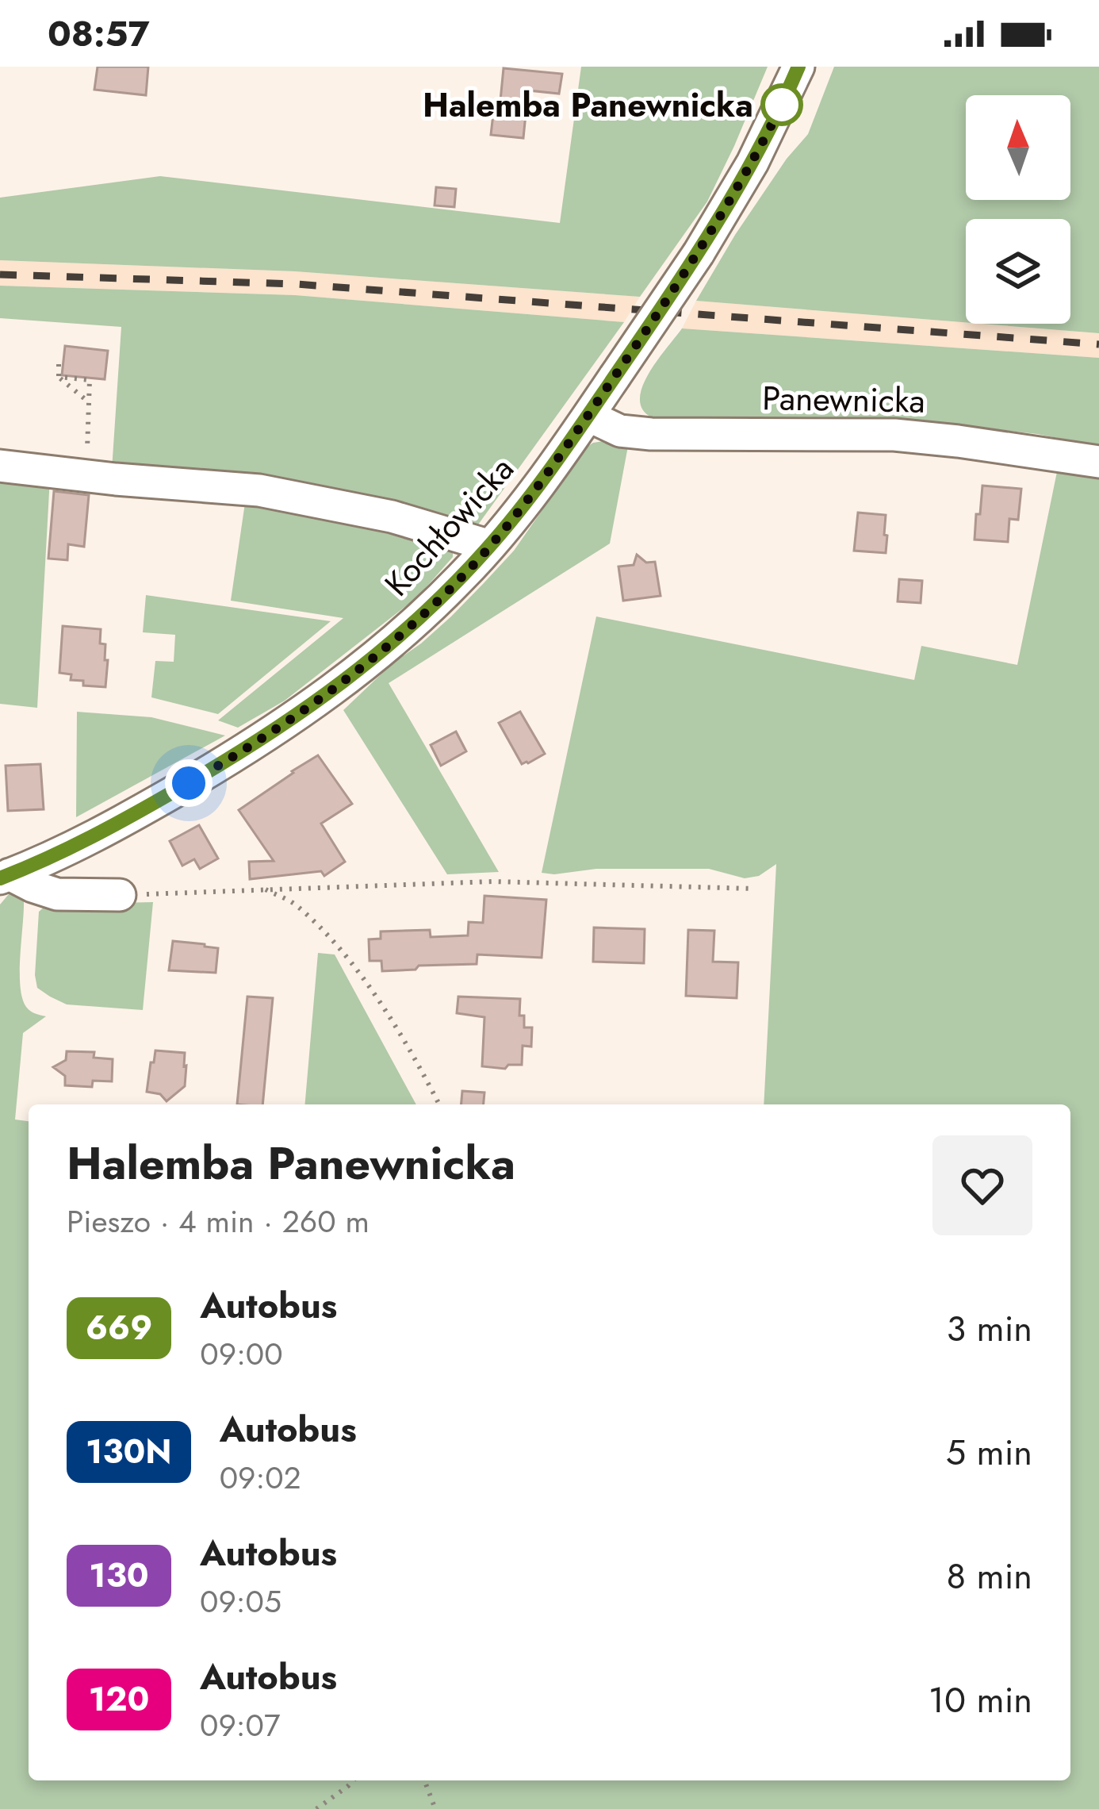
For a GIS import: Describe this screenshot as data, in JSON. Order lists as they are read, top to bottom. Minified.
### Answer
{"streets":{"street":["Panewnicka","Kochłowicka"]},"crossings":[["Panewnicka","Kochłowicka"]],"places":["Halemba Panewnicka"],"lines":["bus line 669"],"north":"top","page":{"status":"08:57","heading":["Halemba Panewnicka","Pieszo · 4 min · 260 m"],"list":[{"mark":"669","name":"Autobus","note":"09:00","value":"3 min"},{"mark":"130N","name":"Autobus","note":"09:02","value":"5 min"},{"mark":"130","name":"Autobus","note":"09:05","value":"8 min"},{"mark":"120","name":"Autobus","note":"09:07","value":"10 min"}]}}
